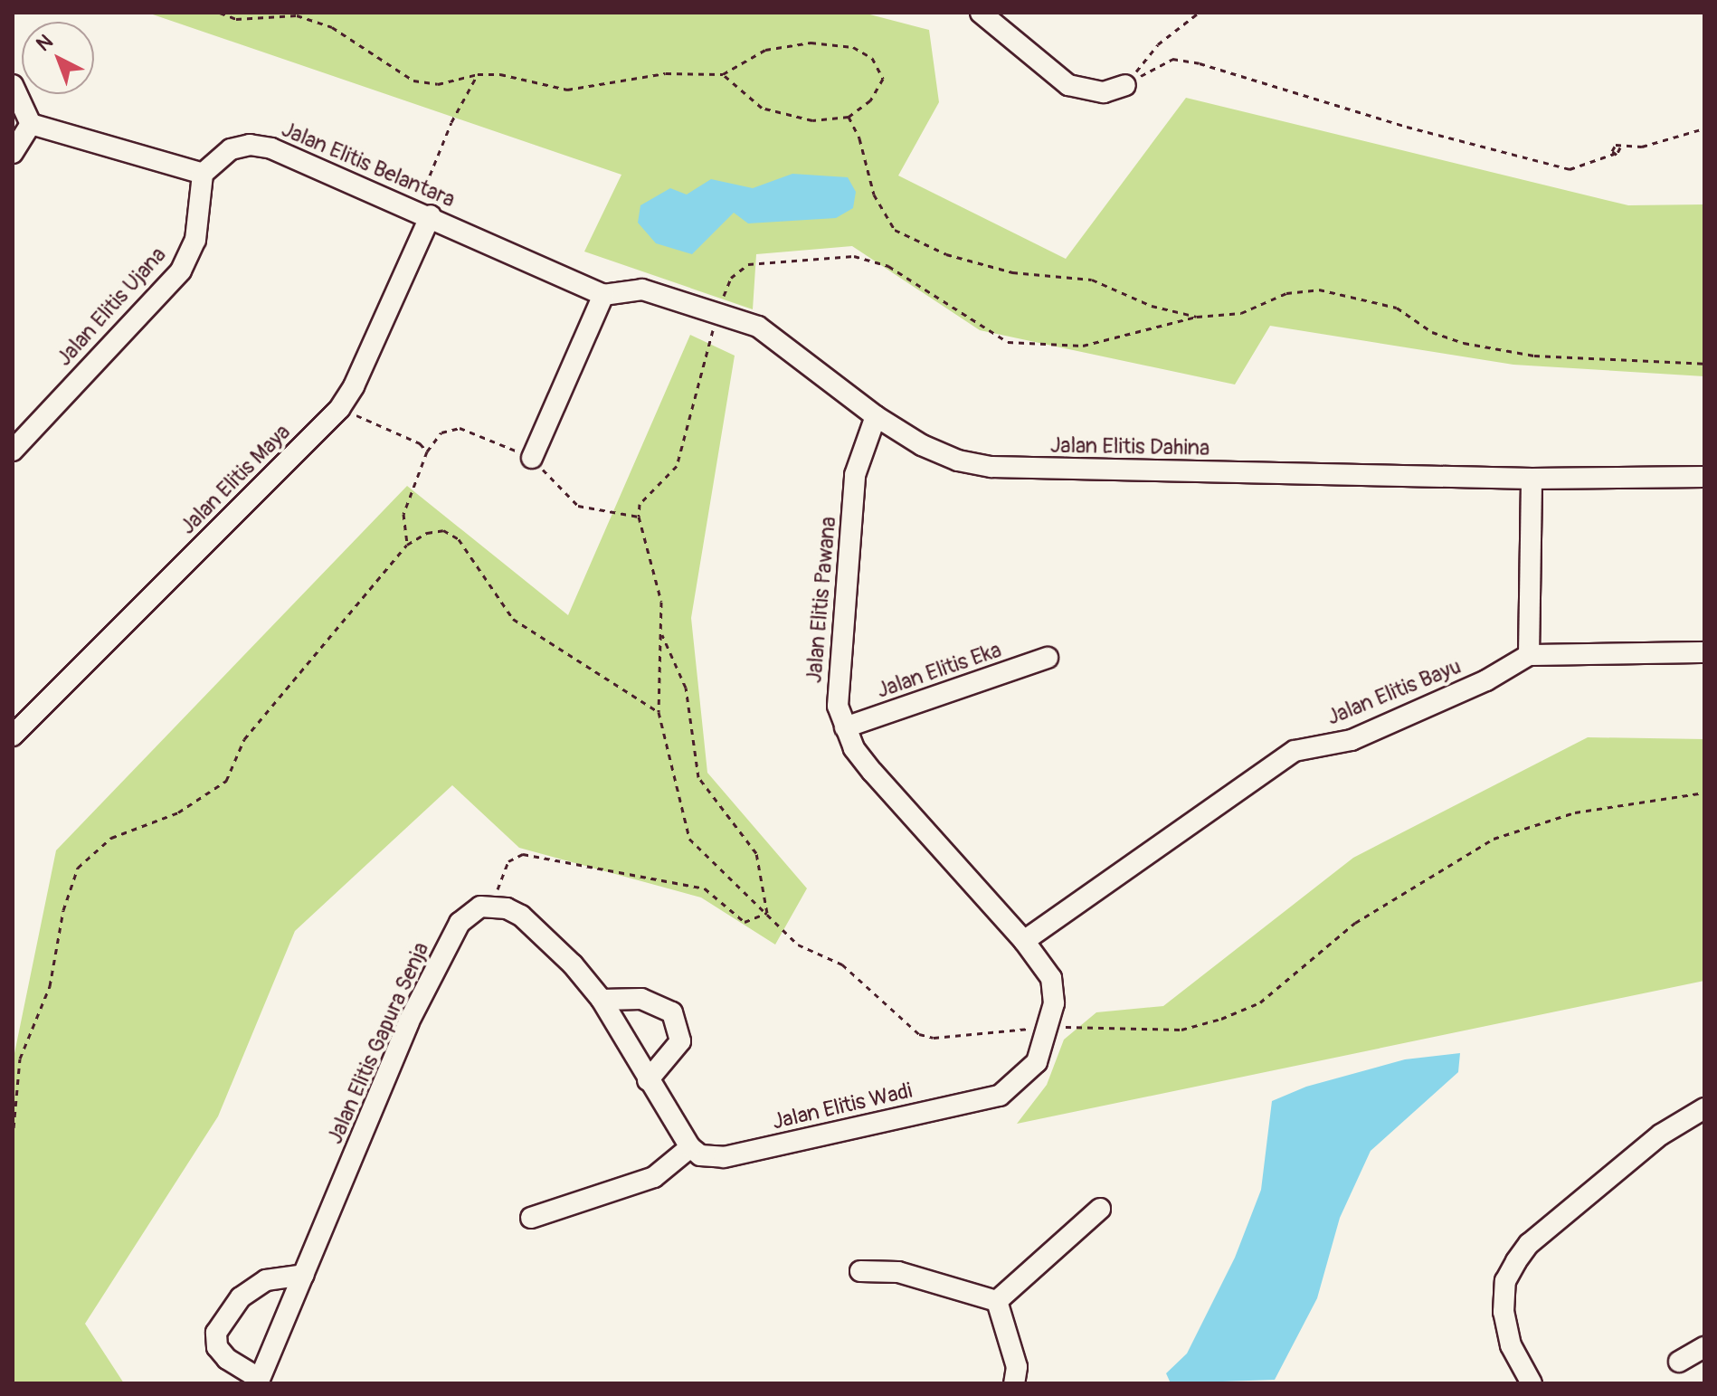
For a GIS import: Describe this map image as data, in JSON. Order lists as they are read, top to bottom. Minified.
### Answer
{"streets":{"street":["Jalan Elitis Belantara","Jalan Elitis Ujana","Jalan Elitis Dahina","Jalan Elitis Maya","Jalan Elitis Pawana","Jalan Elitis Eka","Jalan Elitis Bayu","Jalan Elitis Gapura Senja","Jalan Elitis Wadi"]},"crossings":[["Jalan Elitis Belantara","Jalan Elitis Ujana"],["Jalan Elitis Belantara","Jalan Elitis Dahina"],["Jalan Elitis Belantara","Jalan Elitis Maya"],["Jalan Elitis Dahina","Jalan Elitis Pawana"],["Jalan Elitis Pawana","Jalan Elitis Eka"],["Jalan Elitis Pawana","Jalan Elitis Bayu"],["Jalan Elitis Pawana","Jalan Elitis Wadi"],["Jalan Elitis Bayu","Jalan Elitis Wadi"]],"north":"top left"}
